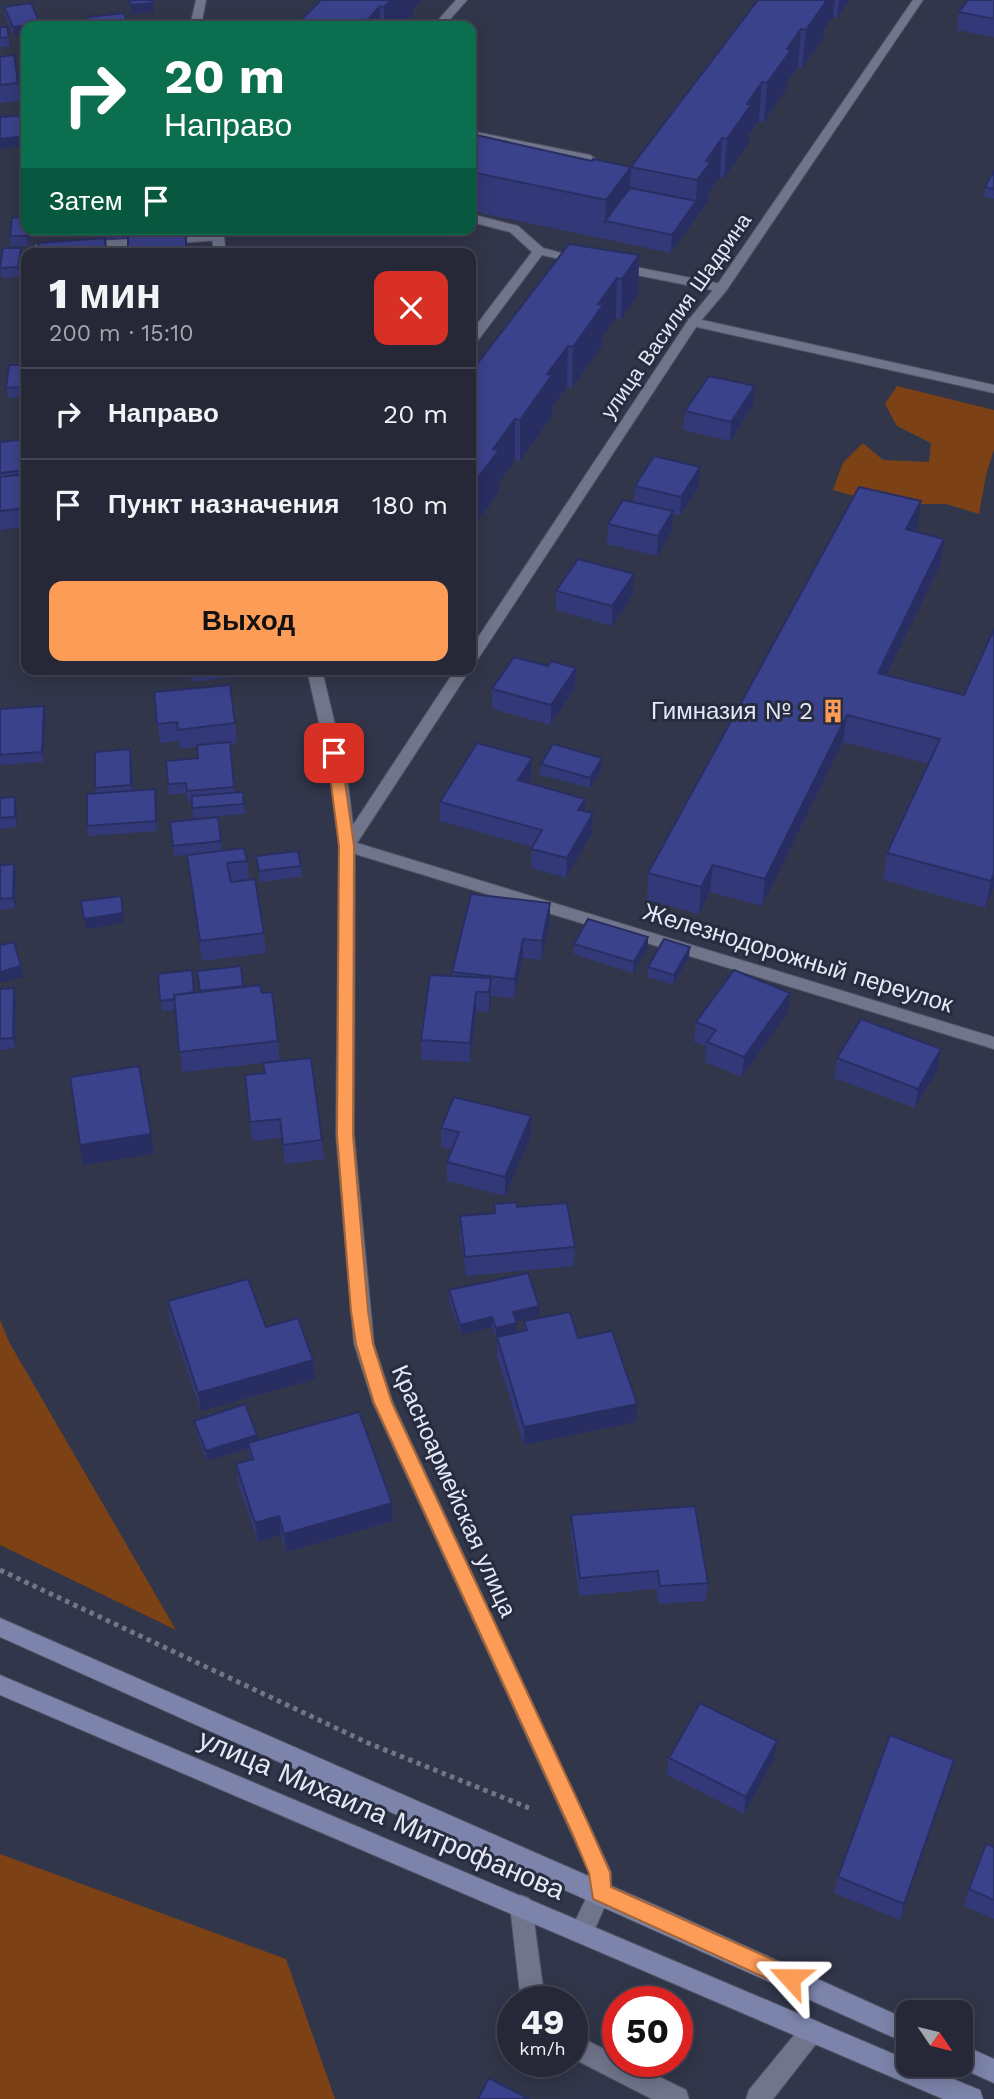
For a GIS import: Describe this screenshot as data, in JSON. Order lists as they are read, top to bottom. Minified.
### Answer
{"streets":{"main road":["улица Михаила Митрофанова"],"street":["улица Василия Шадрина","Железнодорожный переулок","Красноармейская улица"]},"crossings":[["Железнодорожный переулок","Красноармейская улица"],["Красноармейская улица","улица Михаила Митрофанова"]],"places":{"building":["Гимназия № 2"]},"north":"bottom right","page":{"turn":["20 m","Направо"],"then":"Затем","heading":["1 мин","200 m · 15:10"],"list":[{"name":"Направо","value":"20 m"},{"name":"Пункт назначения","value":"180 m"}],"buttons":"Выход","speed":"49 km/h","limit":"50"}}
